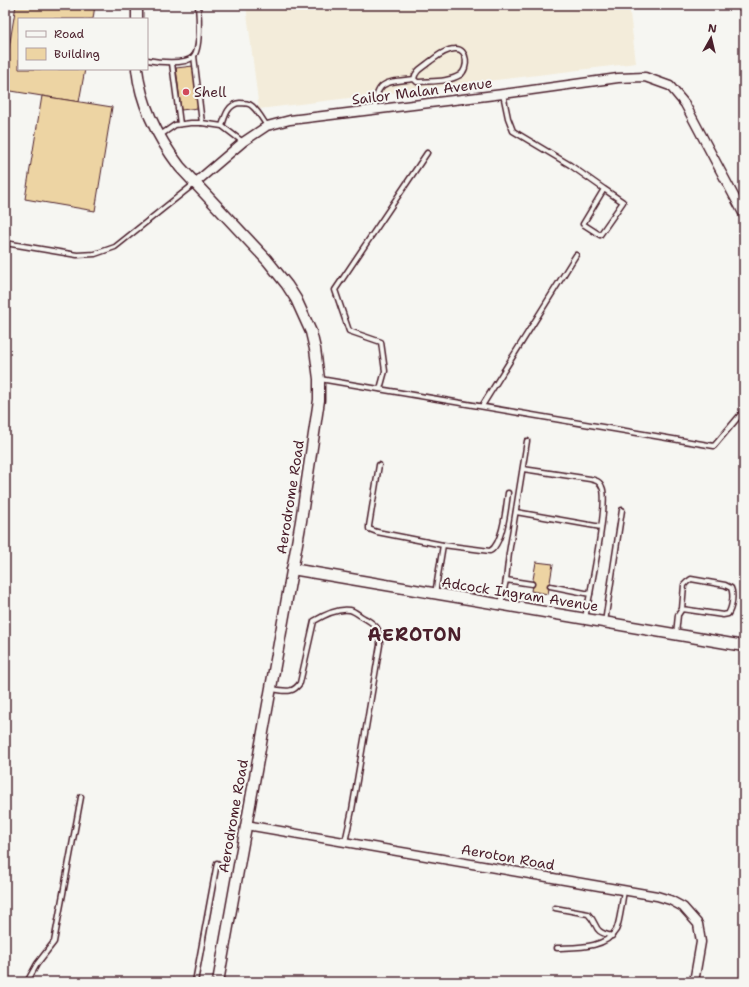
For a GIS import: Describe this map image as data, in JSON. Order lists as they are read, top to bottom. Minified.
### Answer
{"streets":{"street":["Sailor Malan Avenue","Aerodrome Road","Adcock Ingram Avenue","Aeroton Road"]},"crossings":[["Sailor Malan Avenue","Aerodrome Road"],["Aerodrome Road","Adcock Ingram Avenue"],["Aerodrome Road","Aeroton Road"]],"districts":["AEROTON"],"places":["Shell"],"legend":["Road","Building"],"north":"top"}
